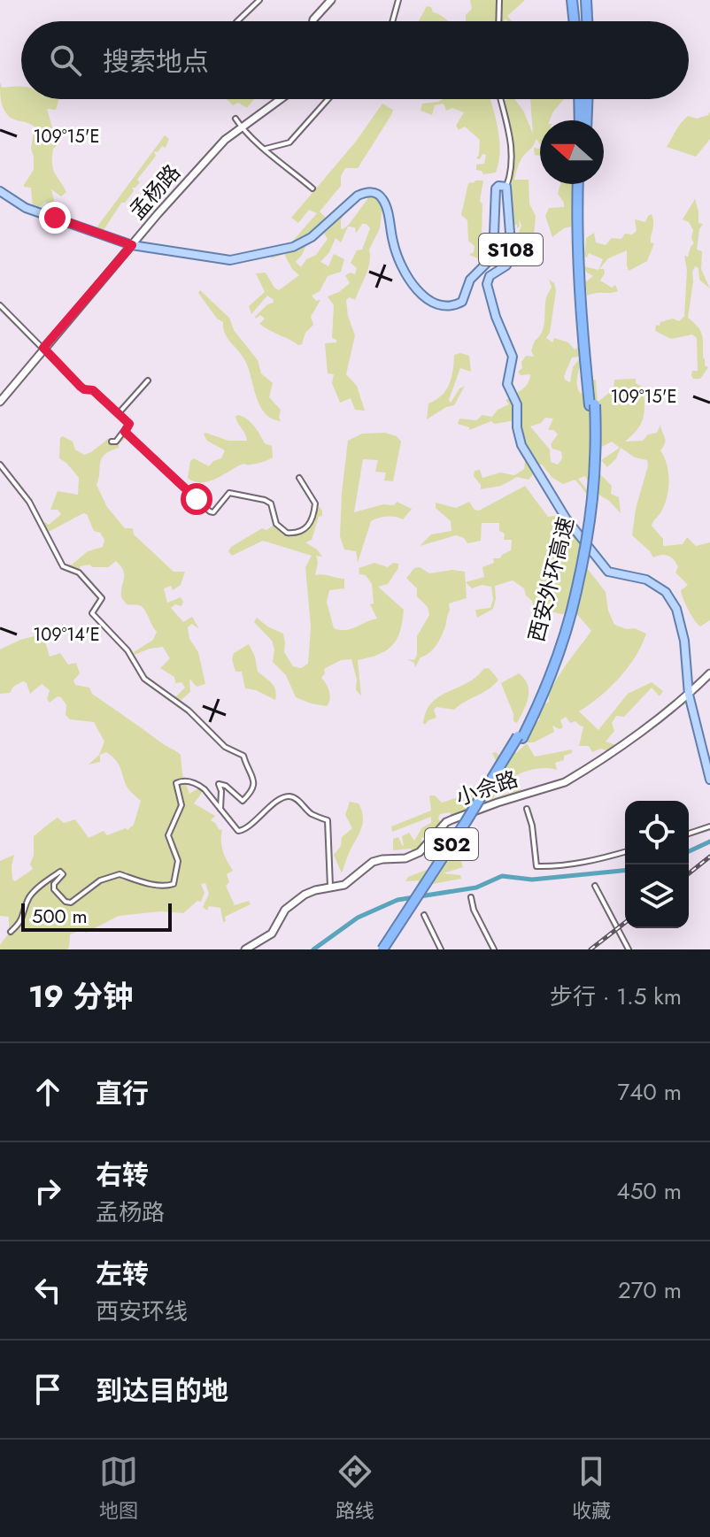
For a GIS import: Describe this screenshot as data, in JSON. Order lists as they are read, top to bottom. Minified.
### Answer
{"streets":{"highway":["西安外环高速","S02"],"main road":["S108"],"street":["孟杨路","小佘路"]},"crossings":[["孟杨路","S108"],["S108","小佘路"]],"scale_bar":"500 m","north":"left","page":{"search":"搜索地点","scale":"500 m","heading":["19 分钟","步行 · 1.5 km"],"list":[["直行","740 m"],["右转","孟杨路","450 m"],["左转","西安环线","270 m"],"到达目的地"],"nav":["地图","路线","收藏"]},"coordinates":["109°15'E","109°14'E"]}
